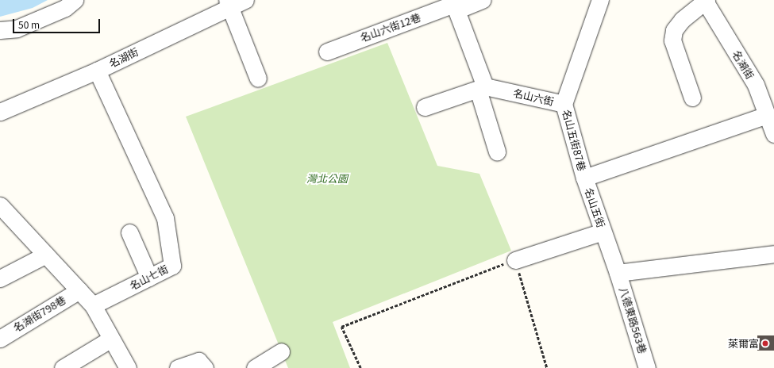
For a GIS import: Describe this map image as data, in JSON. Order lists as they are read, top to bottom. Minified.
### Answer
{"streets":{"street":["名山六街12巷","名湖街","名山六街","名山五街87巷","名山五街","名山七街","名湖街798巷","八德東路563巷"]},"crossings":[["名湖街","名山五街"],["名湖街","名山七街"],["名山六街","名山五街87巷"],["名山五街87巷","名山五街"],["名山五街","八德東路563巷"]],"parks":["灣北公園"],"places":["萊爾富"],"scale_bar":"50 m"}
